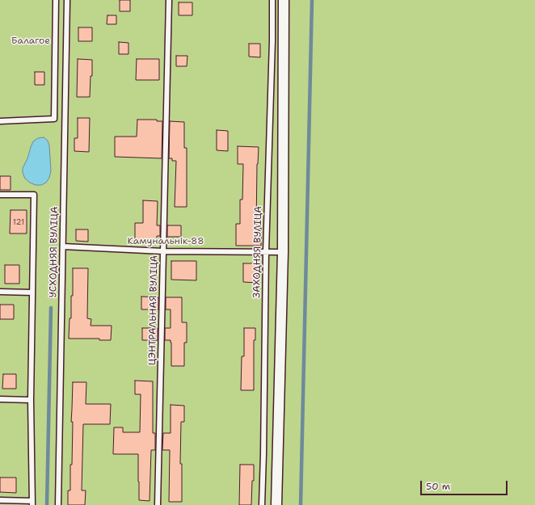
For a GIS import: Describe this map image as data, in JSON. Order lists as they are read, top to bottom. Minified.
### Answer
{"streets":{"lane":["УСХОДНЯЯ ВУЛІЦА","ЗАХОДНЯЯ ВУЛІЦА","ЦЭНТРАЛЬНАЯ ВУЛІЦА"]},"parks":["Балагое","Камунальнік-88"],"house_numbers":["121"],"scale_bar":"50 m"}
